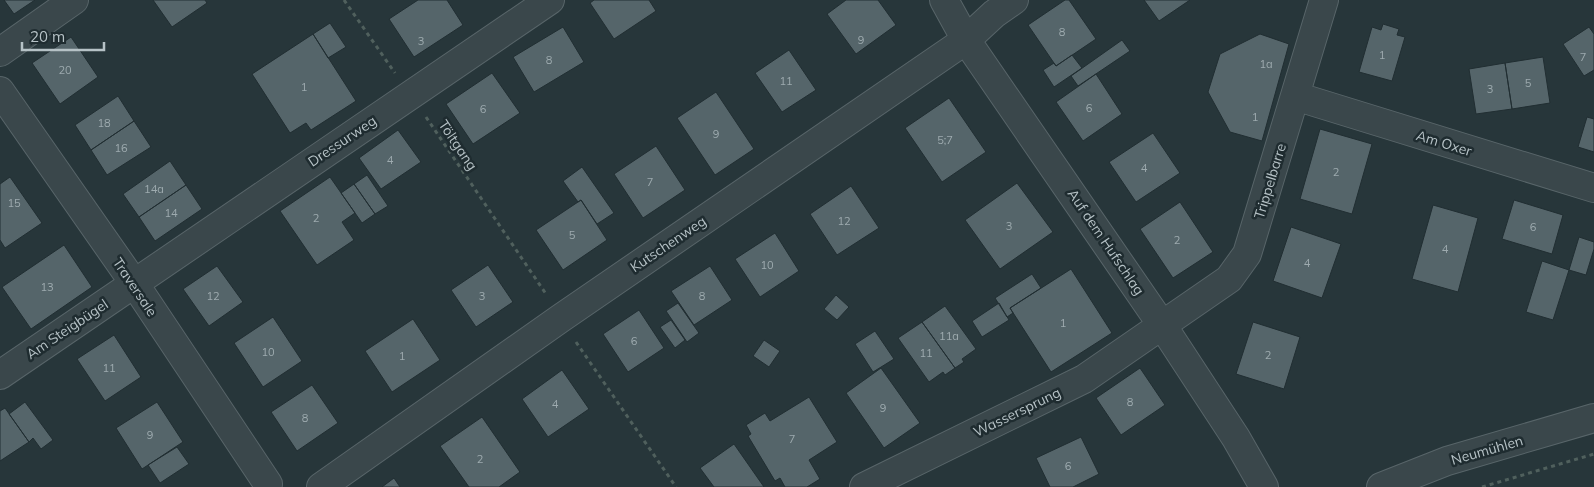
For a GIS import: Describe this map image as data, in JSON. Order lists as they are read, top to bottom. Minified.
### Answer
{"streets":{"street":["Dressurweg","Am Oxer","Trippelbarre","Auf dem Hufschlag","Kutschenweg","Traversale","Am Steigbügel","Wassersprung","Neumühlen"],"path":["Töltgang"]},"crossings":[["Dressurweg","Töltgang"],["Dressurweg","Traversale"],["Dressurweg","Am Steigbügel"],["Am Oxer","Trippelbarre"],["Trippelbarre","Auf dem Hufschlag"],["Trippelbarre","Wassersprung"],["Auf dem Hufschlag","Kutschenweg"],["Auf dem Hufschlag","Wassersprung"],["Traversale","Am Steigbügel"]],"house_numbers":["8","9","3","1","7","8","1a","20","11","5","1","3","6","6","1","18","9","5;7","16","4","4","2","7","14a","15","14","2","12","3","6","5","2","4","4","10","13","12","3","8","1","11a","6","10","11","2","1","11","8","4","9","8","9","7","2","6"],"scale_bar":"20 m"}
